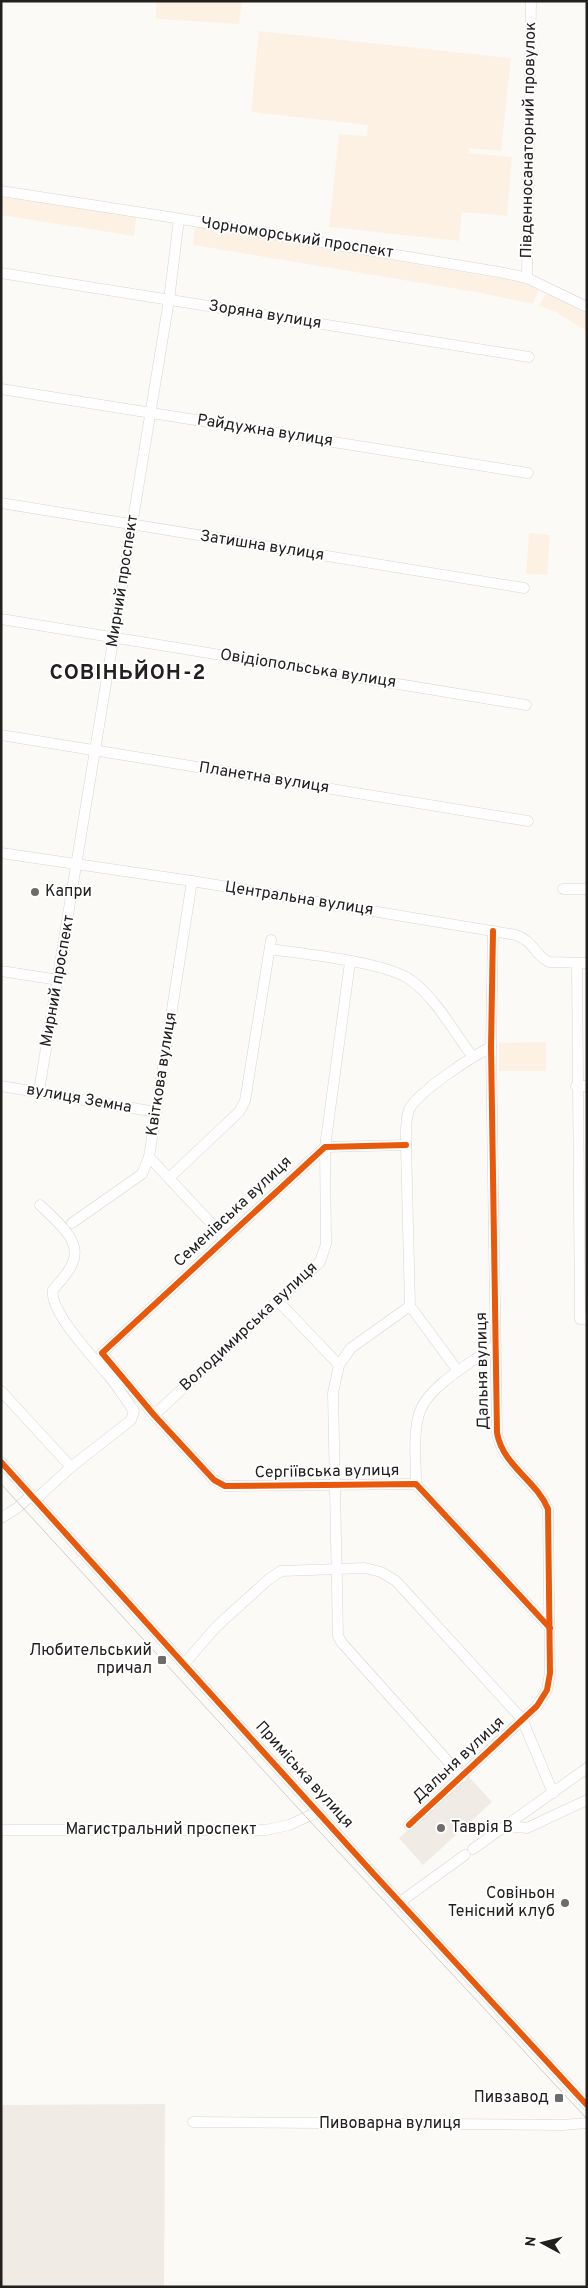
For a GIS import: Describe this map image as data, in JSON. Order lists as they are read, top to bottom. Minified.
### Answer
{"streets":{"street":["Південносанаторний провулок","Чорноморський проспект","Зоряна вулиця","Райдужна вулиця","Затишна вулиця","Мирний проспект","Овідіопольська вулиця","Планетна вулиця","Центральна вулиця","Квіткова вулиця","вулиця Земна","Семенівська вулиця","Володимирська вулиця","Дальня вулиця","Сергіївська вулиця","Приміська вулиця","Магистральний проспект","Пивоварна вулиця"]},"crossings":[["Південносанаторний провулок","Чорноморський проспект"],["Чорноморський проспект","Мирний проспект"],["Зоряна вулиця","Мирний проспект"],["Райдужна вулиця","Мирний проспект"],["Затишна вулиця","Мирний проспект"],["Мирний проспект","Овідіопольська вулиця"],["Мирний проспект","Планетна вулиця"],["Мирний проспект","Центральна вулиця"],["Мирний проспект","вулиця Земна"],["Центральна вулиця","Квіткова вулиця"],["Центральна вулиця","Дальня вулиця"],["Квіткова вулиця","вулиця Земна"],["Квіткова вулиця","Семенівська вулиця"],["Семенівська вулиця","Володимирська вулиця"],["Семенівська вулиця","Сергіївська вулиця"],["Володимирська вулиця","Сергіївська вулиця"],["Дальня вулиця","Сергіївська вулиця"],["Приміська вулиця","Магистральний проспект"]],"districts":["СОВІНЬЙОН-2"],"places":{"other":["Капри","Таврія В","Совіньон Тенісний клуб"],"transit":["Любительський причал","Пивзавод"]},"north":"left"}
